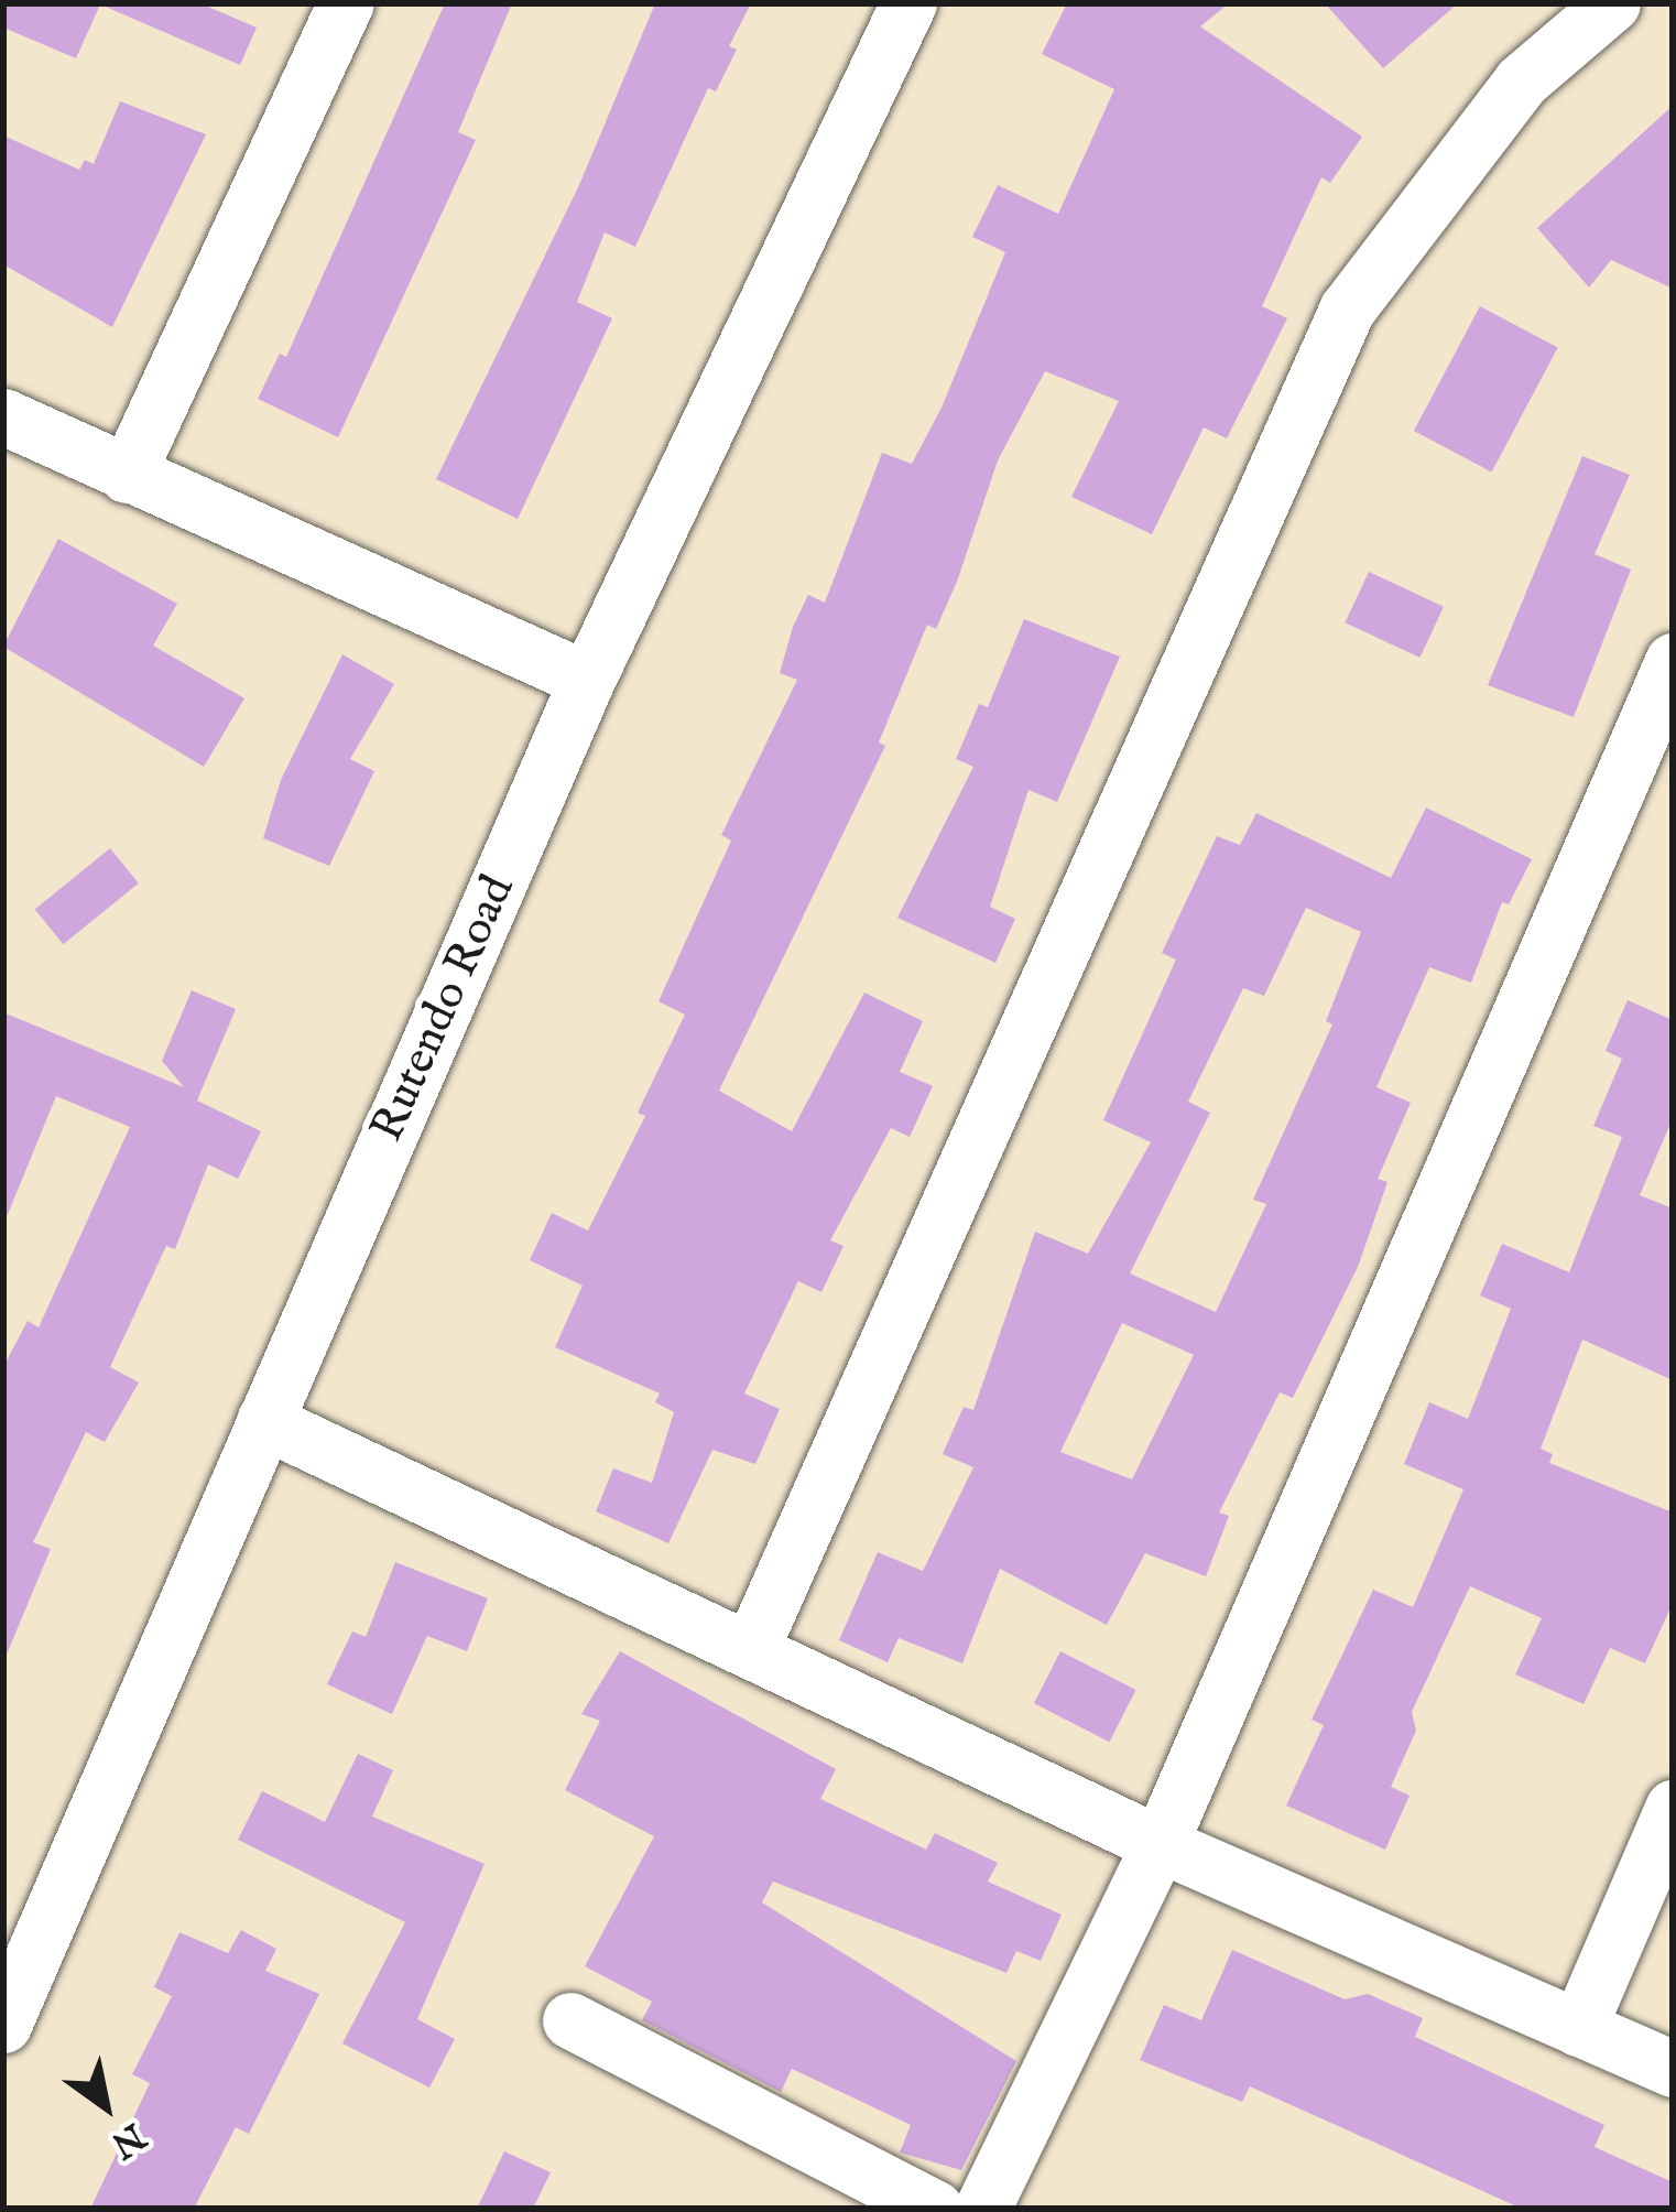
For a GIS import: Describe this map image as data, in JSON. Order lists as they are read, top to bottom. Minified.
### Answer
{"streets":{"street":["Rutendo Road"]},"north":"bottom right"}
